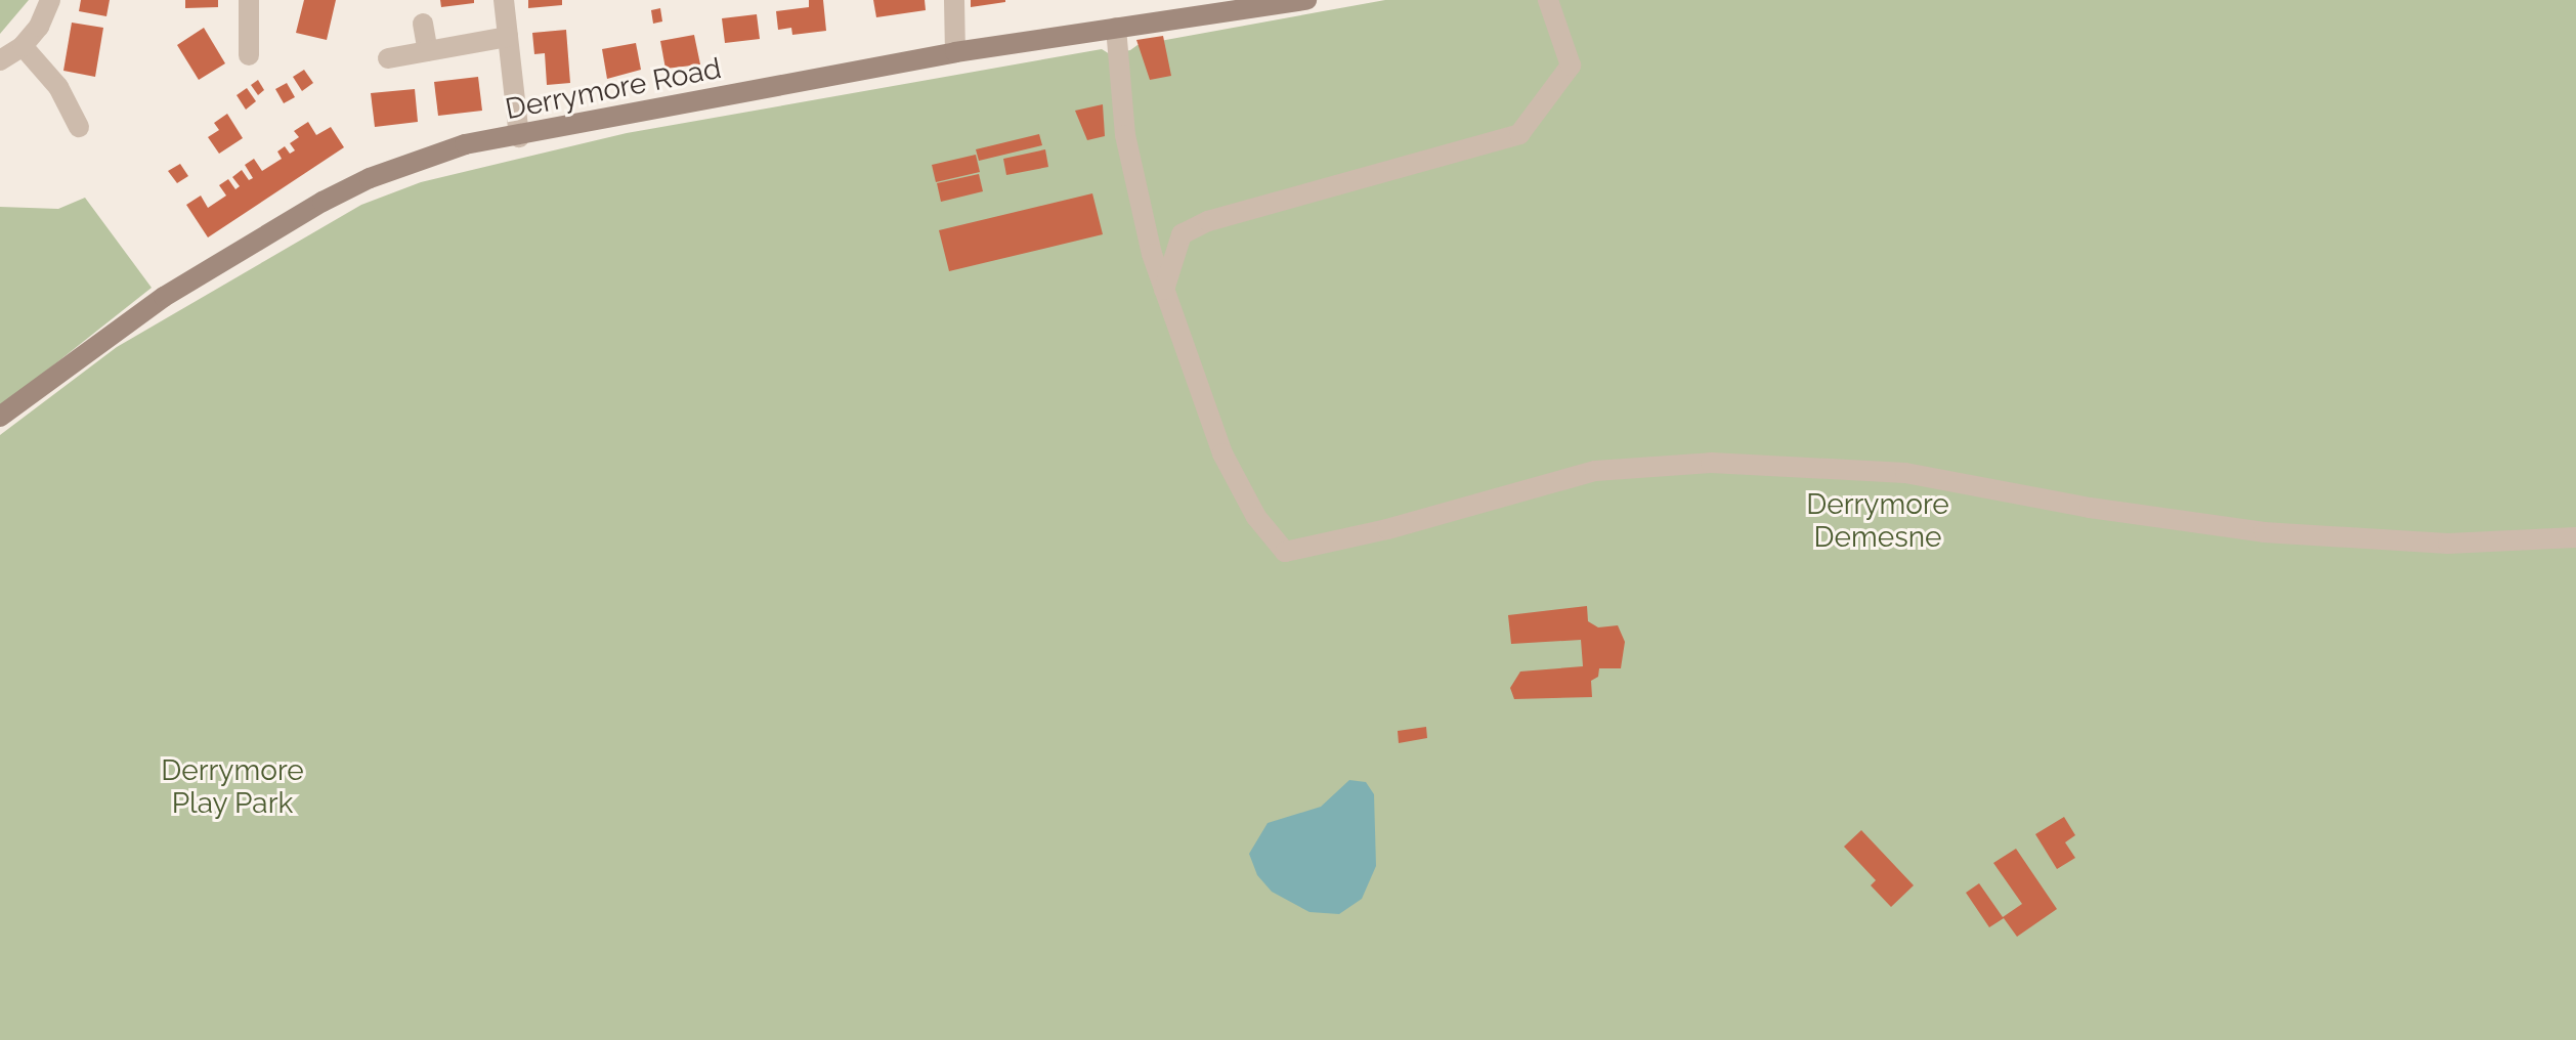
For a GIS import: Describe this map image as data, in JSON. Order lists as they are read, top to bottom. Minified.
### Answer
{"streets":{"main road":["Derrymore Road"]},"parks":["Derrymore Demesne","Derrymore Play Park"]}
